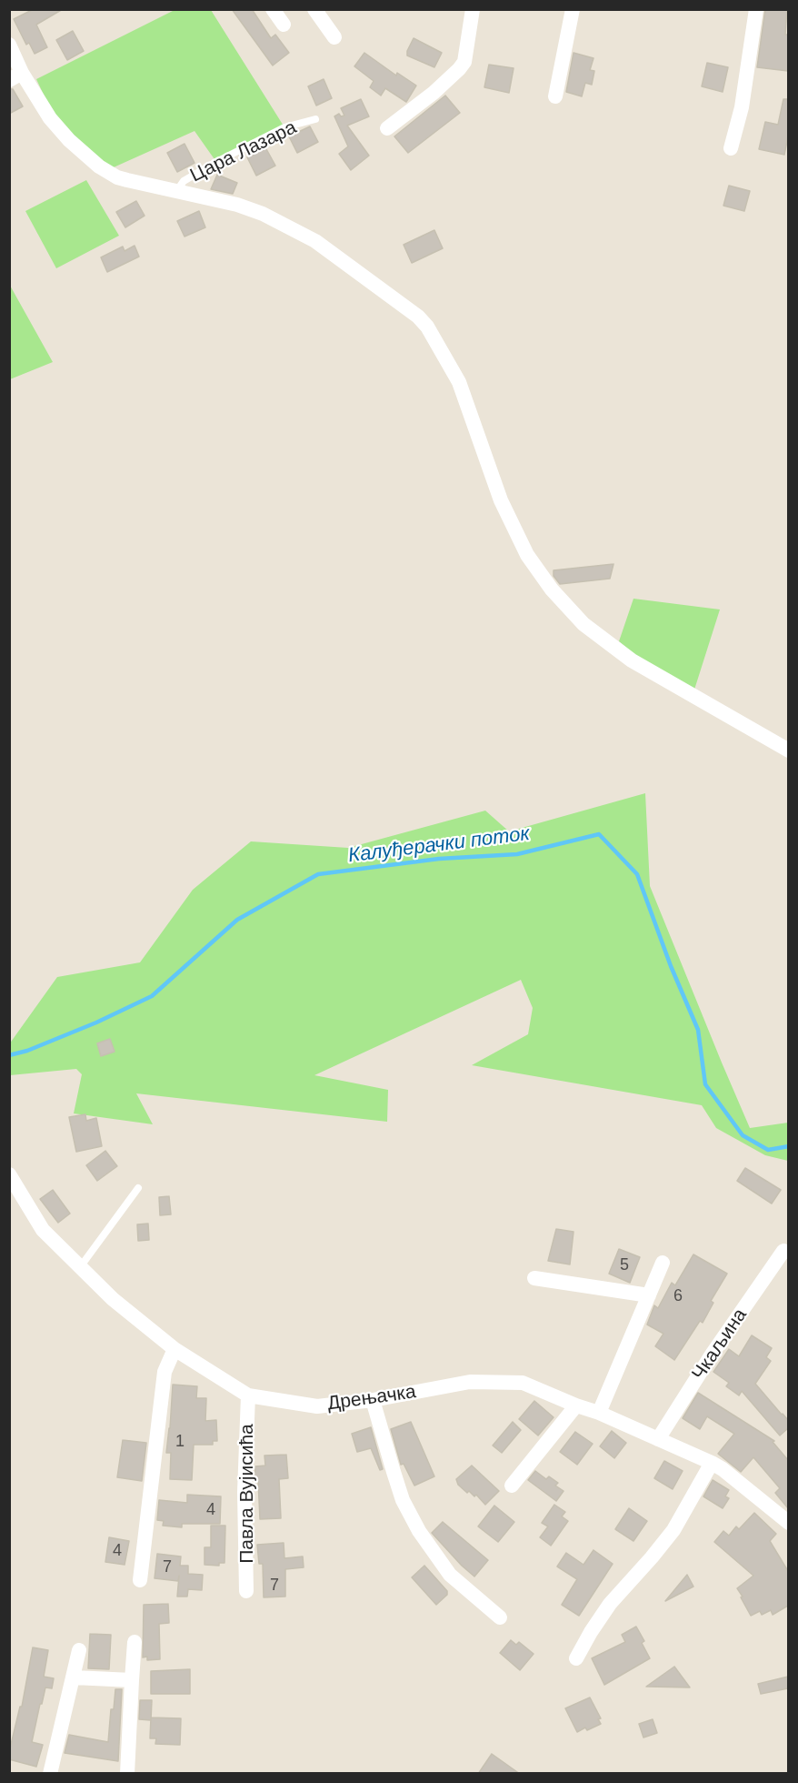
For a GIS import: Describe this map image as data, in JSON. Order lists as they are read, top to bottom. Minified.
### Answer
{"streets":{"street":["Цара Лазара","Чкаљина","Дрењачка","Павла Вујисића"]},"crossings":[["Чкаљина","Дрењачка"],["Дрењачка","Павла Вујисића"]],"water":["Калуђерачки поток"],"house_numbers":["5","6","1","4","4","7","7"]}
